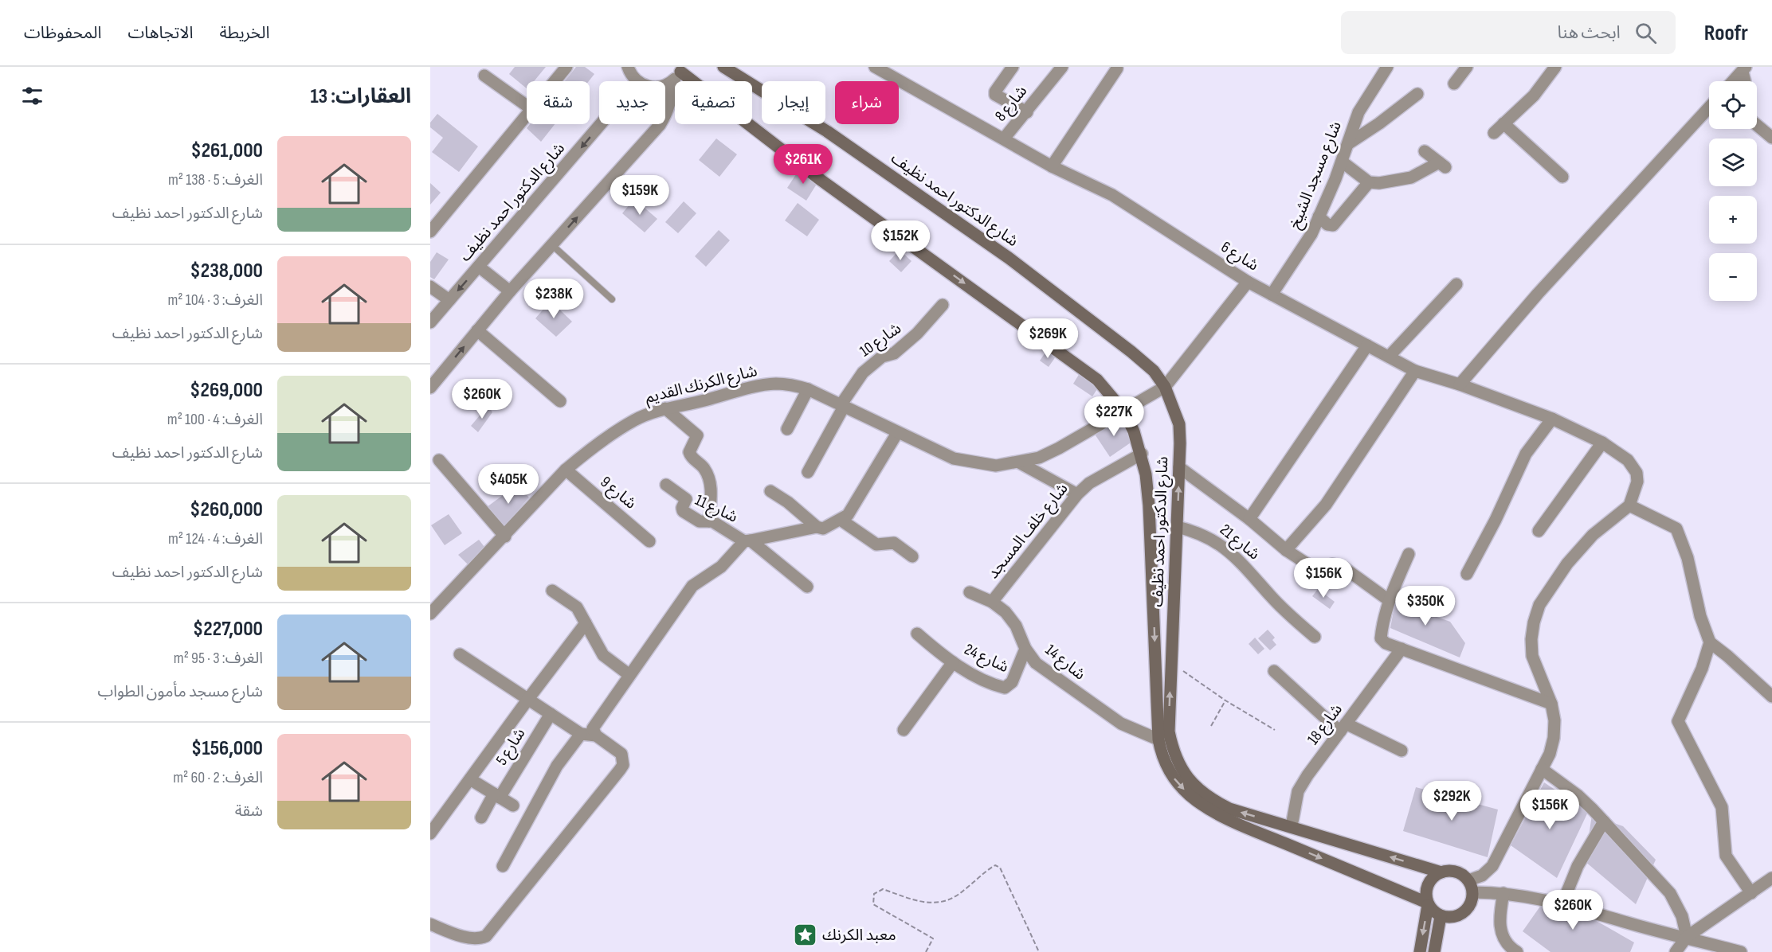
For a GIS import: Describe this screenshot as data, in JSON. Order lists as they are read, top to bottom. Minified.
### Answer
{"streets":{"main road":["شارع الدكتور احمد نظيف"],"street":["شارع 8","شارع مسجد الشيخ","شارع 6","شارع 10","شارع الكرنك القديم","شارع 9","شارع 11","شارع خلف المسجد","شارع 21","شارع 24","شارع 14","شارع 18","شارع 5"]},"crossings":[["شارع 8","شارع 6"],["شارع مسجد الشيخ","شارع 6"],["شارع الدكتور احمد نظيف","شارع الكرنك القديم"],["شارع الدكتور احمد نظيف","شارع خلف المسجد"],["شارع الدكتور احمد نظيف","شارع 21"],["شارع الدكتور احمد نظيف","شارع 14"],["شارع الدكتور احمد نظيف","شارع 18"],["شارع 10","شارع الكرنك القديم"],["شارع الكرنك القديم","شارع 9"],["شارع خلف المسجد","شارع 14"],["شارع 24","شارع 14"]],"places":{"place":["معبد الكرنك"]},"page":{"header":"Roofr","search":"ابحث هنا","nav":["الخريطة","الاتجاهات","المحفوظات"],"heading":"العقارات: 13","map_buttons":["+","−"],"chip":["شراء","إيجار","تصفية","جديد","شقة"],"list":[{"name":"$261,000","note":"الغرف: 5 · 138 m² · شارع الدكتور احمد نظيف"},{"name":"$238,000","note":"الغرف: 3 · 104 m² · شارع الدكتور احمد نظيف"},{"name":"$269,000","note":"الغرف: 4 · 100 m² · شارع الدكتور احمد نظيف"},{"name":"$260,000","note":"الغرف: 4 · 124 m² · شارع الدكتور احمد نظيف"},{"name":"$227,000","note":"الغرف: 3 · 95 m² · شارع مسجد مأمون الطواب"},{"name":"$156,000","note":"الغرف: 2 · 60 m² · شقة"}],"price":["$261K","$159K","$152K","$238K","$269K","$260K","$227K","$405K","$156K","$350K","$292K","$156K","$260K"]}}
